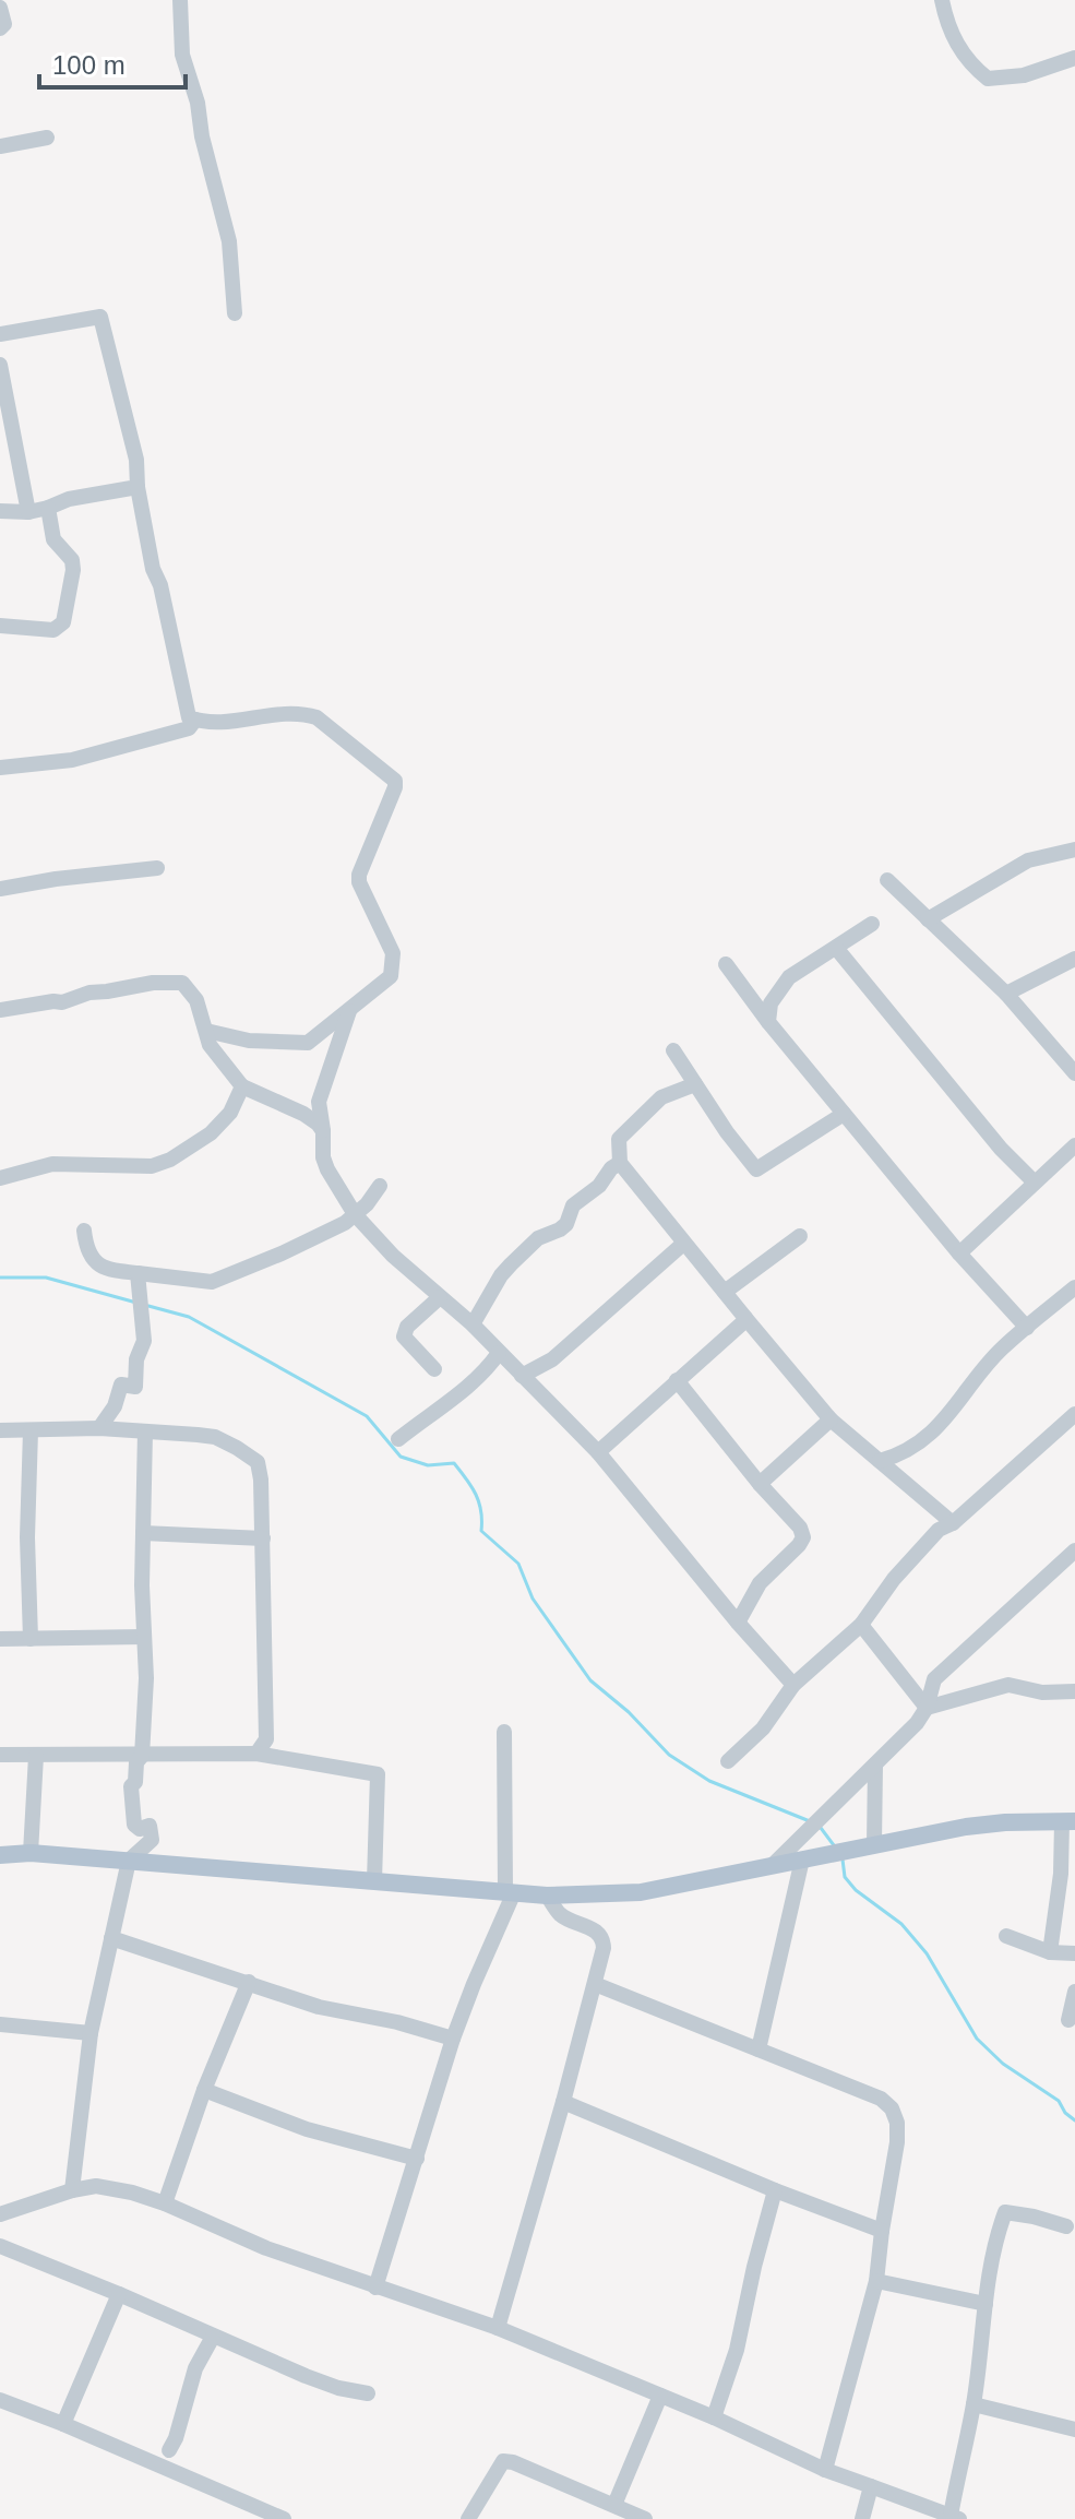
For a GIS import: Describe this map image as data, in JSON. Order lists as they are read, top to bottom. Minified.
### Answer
{"scale_bar":"100 m"}
